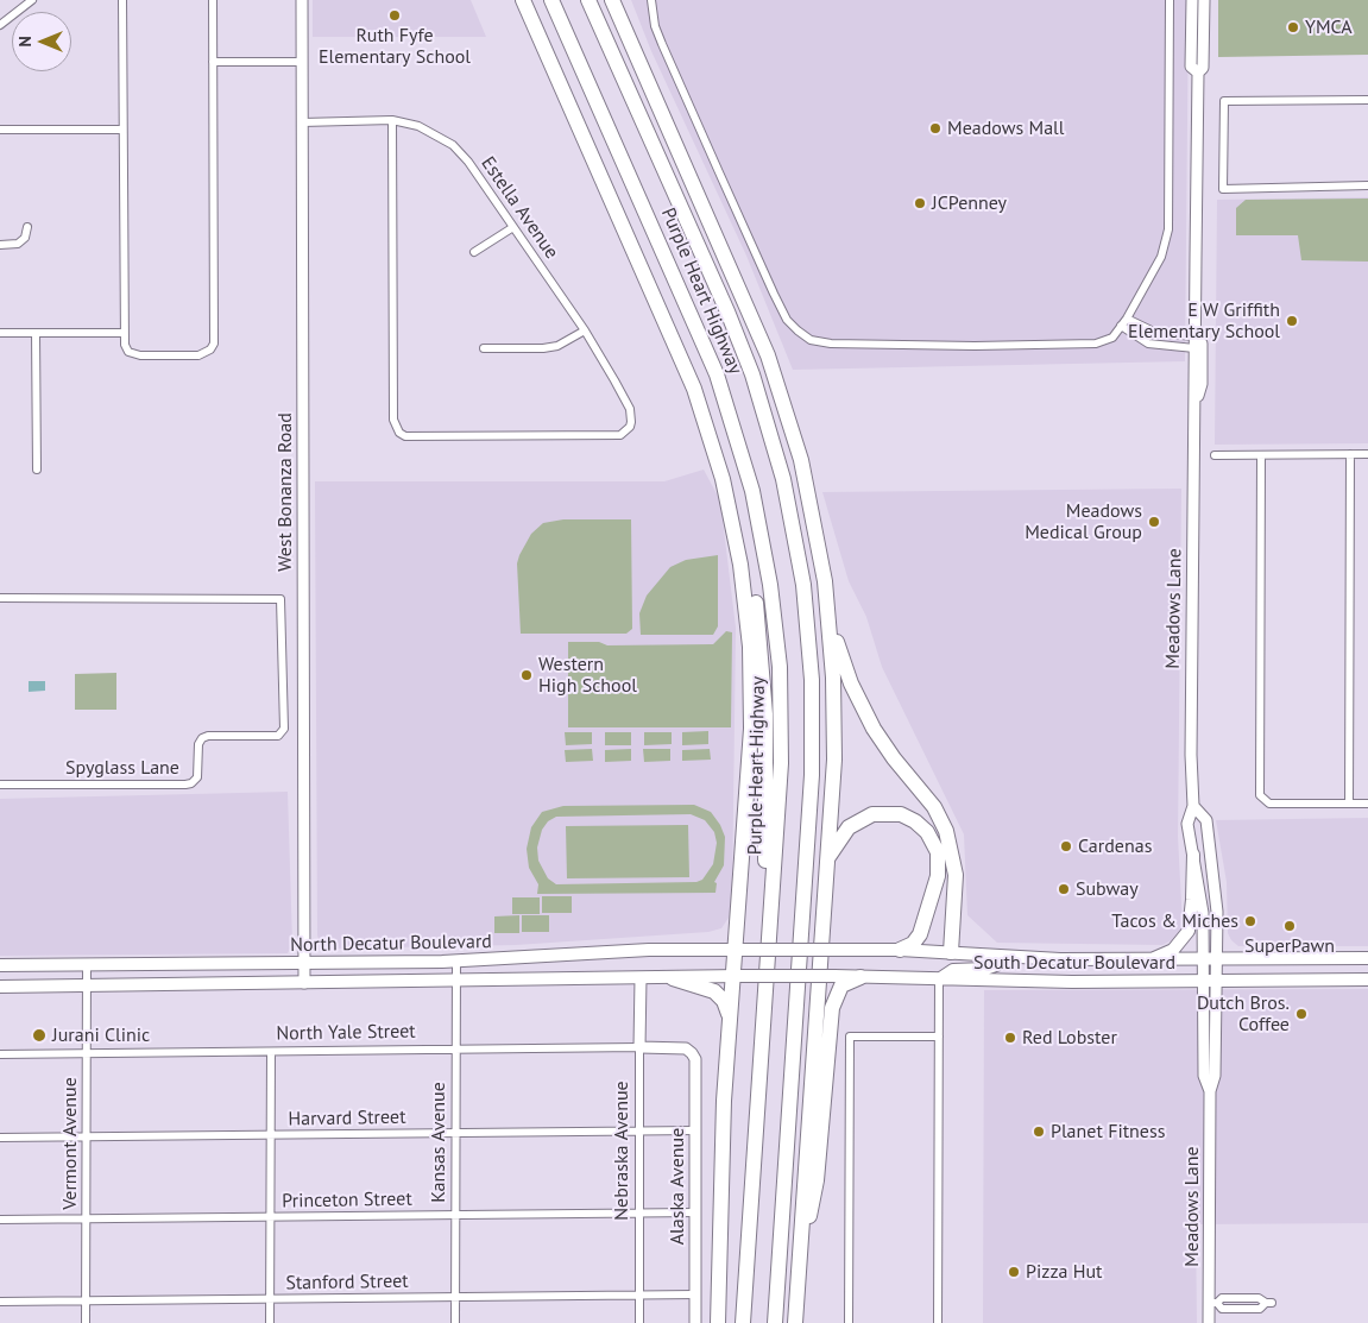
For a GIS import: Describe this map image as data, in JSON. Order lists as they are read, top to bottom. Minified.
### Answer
{"streets":{"highway":["Purple Heart Highway"],"main road":["North Decatur Boulevard","South Decatur Boulevard"],"street":["Estella Avenue","West Bonanza Road","Meadows Lane","Spyglass Lane","North Yale Street","Harvard Street","Kansas Avenue","Vermont Avenue","Nebraska Avenue","Alaska Avenue","Princeton Street","Stanford Street"]},"crossings":[["Estella Avenue","West Bonanza Road"],["West Bonanza Road","North Decatur Boulevard"],["Meadows Lane","South Decatur Boulevard"],["North Decatur Boulevard","South Decatur Boulevard"],["North Decatur Boulevard","Kansas Avenue"],["North Decatur Boulevard","Vermont Avenue"],["North Decatur Boulevard","Nebraska Avenue"],["North Yale Street","Kansas Avenue"],["North Yale Street","Vermont Avenue"],["North Yale Street","Nebraska Avenue"],["North Yale Street","Alaska Avenue"],["Harvard Street","Kansas Avenue"],["Harvard Street","Vermont Avenue"],["Harvard Street","Nebraska Avenue"],["Harvard Street","Alaska Avenue"],["Kansas Avenue","Princeton Street"],["Kansas Avenue","Stanford Street"],["Vermont Avenue","Princeton Street"],["Vermont Avenue","Stanford Street"],["Nebraska Avenue","Princeton Street"],["Nebraska Avenue","Stanford Street"],["Alaska Avenue","Princeton Street"],["Alaska Avenue","Stanford Street"]],"places":["Ruth Fyfe Elementary School","YMCA","Meadows Mall","JCPenney","E W Griffith Elementary School","Meadows Medical Group","Western High School","Cardenas","Subway","Tacos & Miches","SuperPawn","Dutch Bros. Coffee","Jurani Clinic","Red Lobster","Planet Fitness","Pizza Hut"],"north":"left"}
